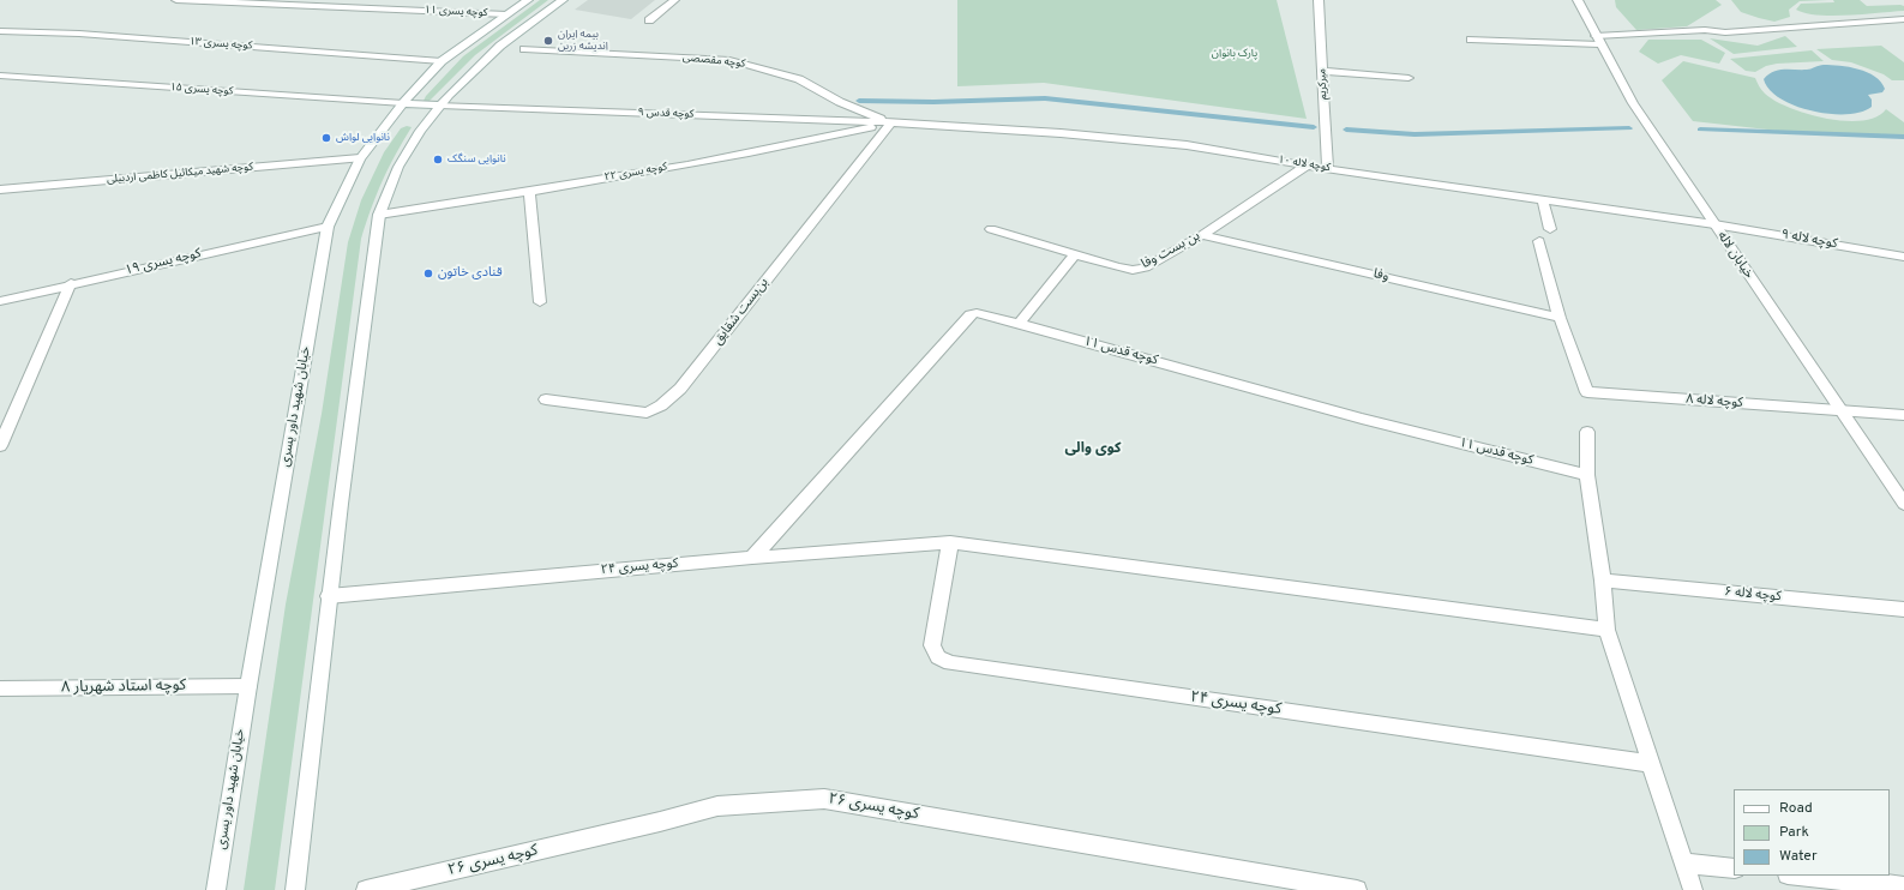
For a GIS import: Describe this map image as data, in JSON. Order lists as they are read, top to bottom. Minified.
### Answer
{"streets":{"street":["کوچه یسری ۱۱","کوچه یسری ۱۳","کوچه مقصصی","میرکریم","کوچه یسری ۱۵","کوچه قدس ۹","کوچه لاله ۱۰","کوچه یسری ۲۲","کوچه شهید میکائیل کاظمی اردبیلی","کوچه لاله ۹","بن بست وفا","خیابان لاله","کوچه یسری ۱۹","وفا","بن‌بست شقایق","کوچه قدس ۱۱","کوچه لاله ۸","خیابان شهید داور یسری","کوچه یسری ۲۴","کوچه لاله ۶","کوچه استاد شهریار ۸","کوچه یسری ۲۶"]},"crossings":[["کوچه یسری ۱۱","خیابان شهید داور یسری"],["کوچه یسری ۱۳","خیابان شهید داور یسری"],["کوچه مقصصی","کوچه قدس ۹"],["کوچه مقصصی","کوچه لاله ۱۰"],["کوچه مقصصی","کوچه یسری ۲۲"],["کوچه مقصصی","بن‌بست شقایق"],["میرکریم","کوچه لاله ۱۰"],["کوچه یسری ۱۵","کوچه قدس ۹"],["کوچه یسری ۱۵","خیابان شهید داور یسری"],["کوچه قدس ۹","کوچه لاله ۱۰"],["کوچه قدس ۹","کوچه یسری ۲۲"],["کوچه قدس ۹","بن‌بست شقایق"],["کوچه لاله ۱۰","کوچه یسری ۲۲"],["کوچه لاله ۱۰","کوچه لاله ۹"],["کوچه لاله ۱۰","بن بست وفا"],["کوچه لاله ۱۰","خیابان لاله"],["کوچه لاله ۱۰","بن‌بست شقایق"],["کوچه یسری ۲۲","بن‌بست شقایق"],["کوچه شهید میکائیل کاظمی اردبیلی","خیابان شهید داور یسری"],["کوچه لاله ۹","خیابان لاله"],["بن بست وفا","وفا"],["خیابان لاله","کوچه لاله ۸"],["کوچه یسری ۱۹","خیابان شهید داور یسری"],["وفا","کوچه لاله ۸"],["کوچه قدس ۱۱","کوچه یسری ۲۴"],["خیابان شهید داور یسری","کوچه استاد شهریار ۸"]],"districts":["کوی والی"],"parks":["پارک بانوان"],"places":["بیمه ایران اندیشه زرین","نانوایی لواش","نانوایی سنگک","قنادی خاتون"],"legend":["Road","Park","Water"]}
